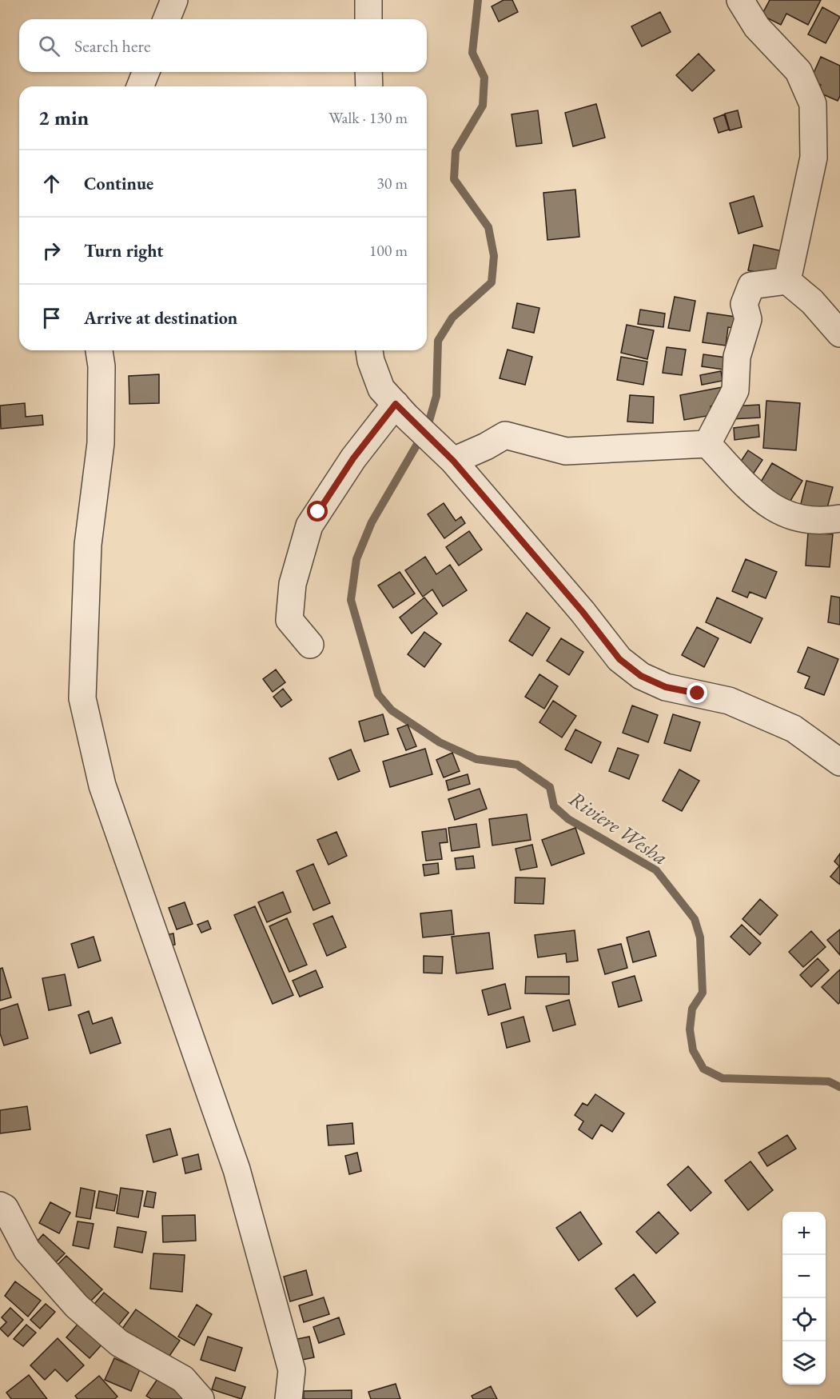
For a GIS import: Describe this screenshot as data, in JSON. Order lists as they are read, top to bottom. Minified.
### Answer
{"water":["Riviere Wesha"],"page":{"search":"Search here","heading":["2 min","Walk · 130 m"],"list":[["Continue","30 m"],["Turn right","100 m"],"Arrive at destination"],"map_buttons":["+","−"]}}
